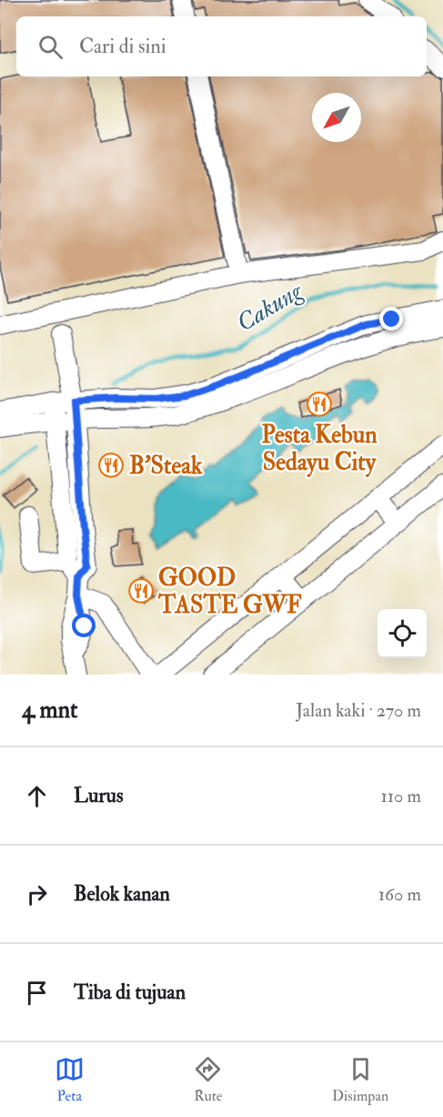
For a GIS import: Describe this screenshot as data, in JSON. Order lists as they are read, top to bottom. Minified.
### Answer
{"water":["Cakung"],"places":{"restaurant":["Pesta Kebun Sedayu City","B'Steak","GOOD TASTE GWF"]},"north":"bottom left","page":{"search":"Cari di sini","heading":["4 mnt","Jalan kaki · 270 m"],"list":[["Lurus","110 m"],["Belok kanan","160 m"],"Tiba di tujuan"],"nav":["Peta","Rute","Disimpan"]}}
